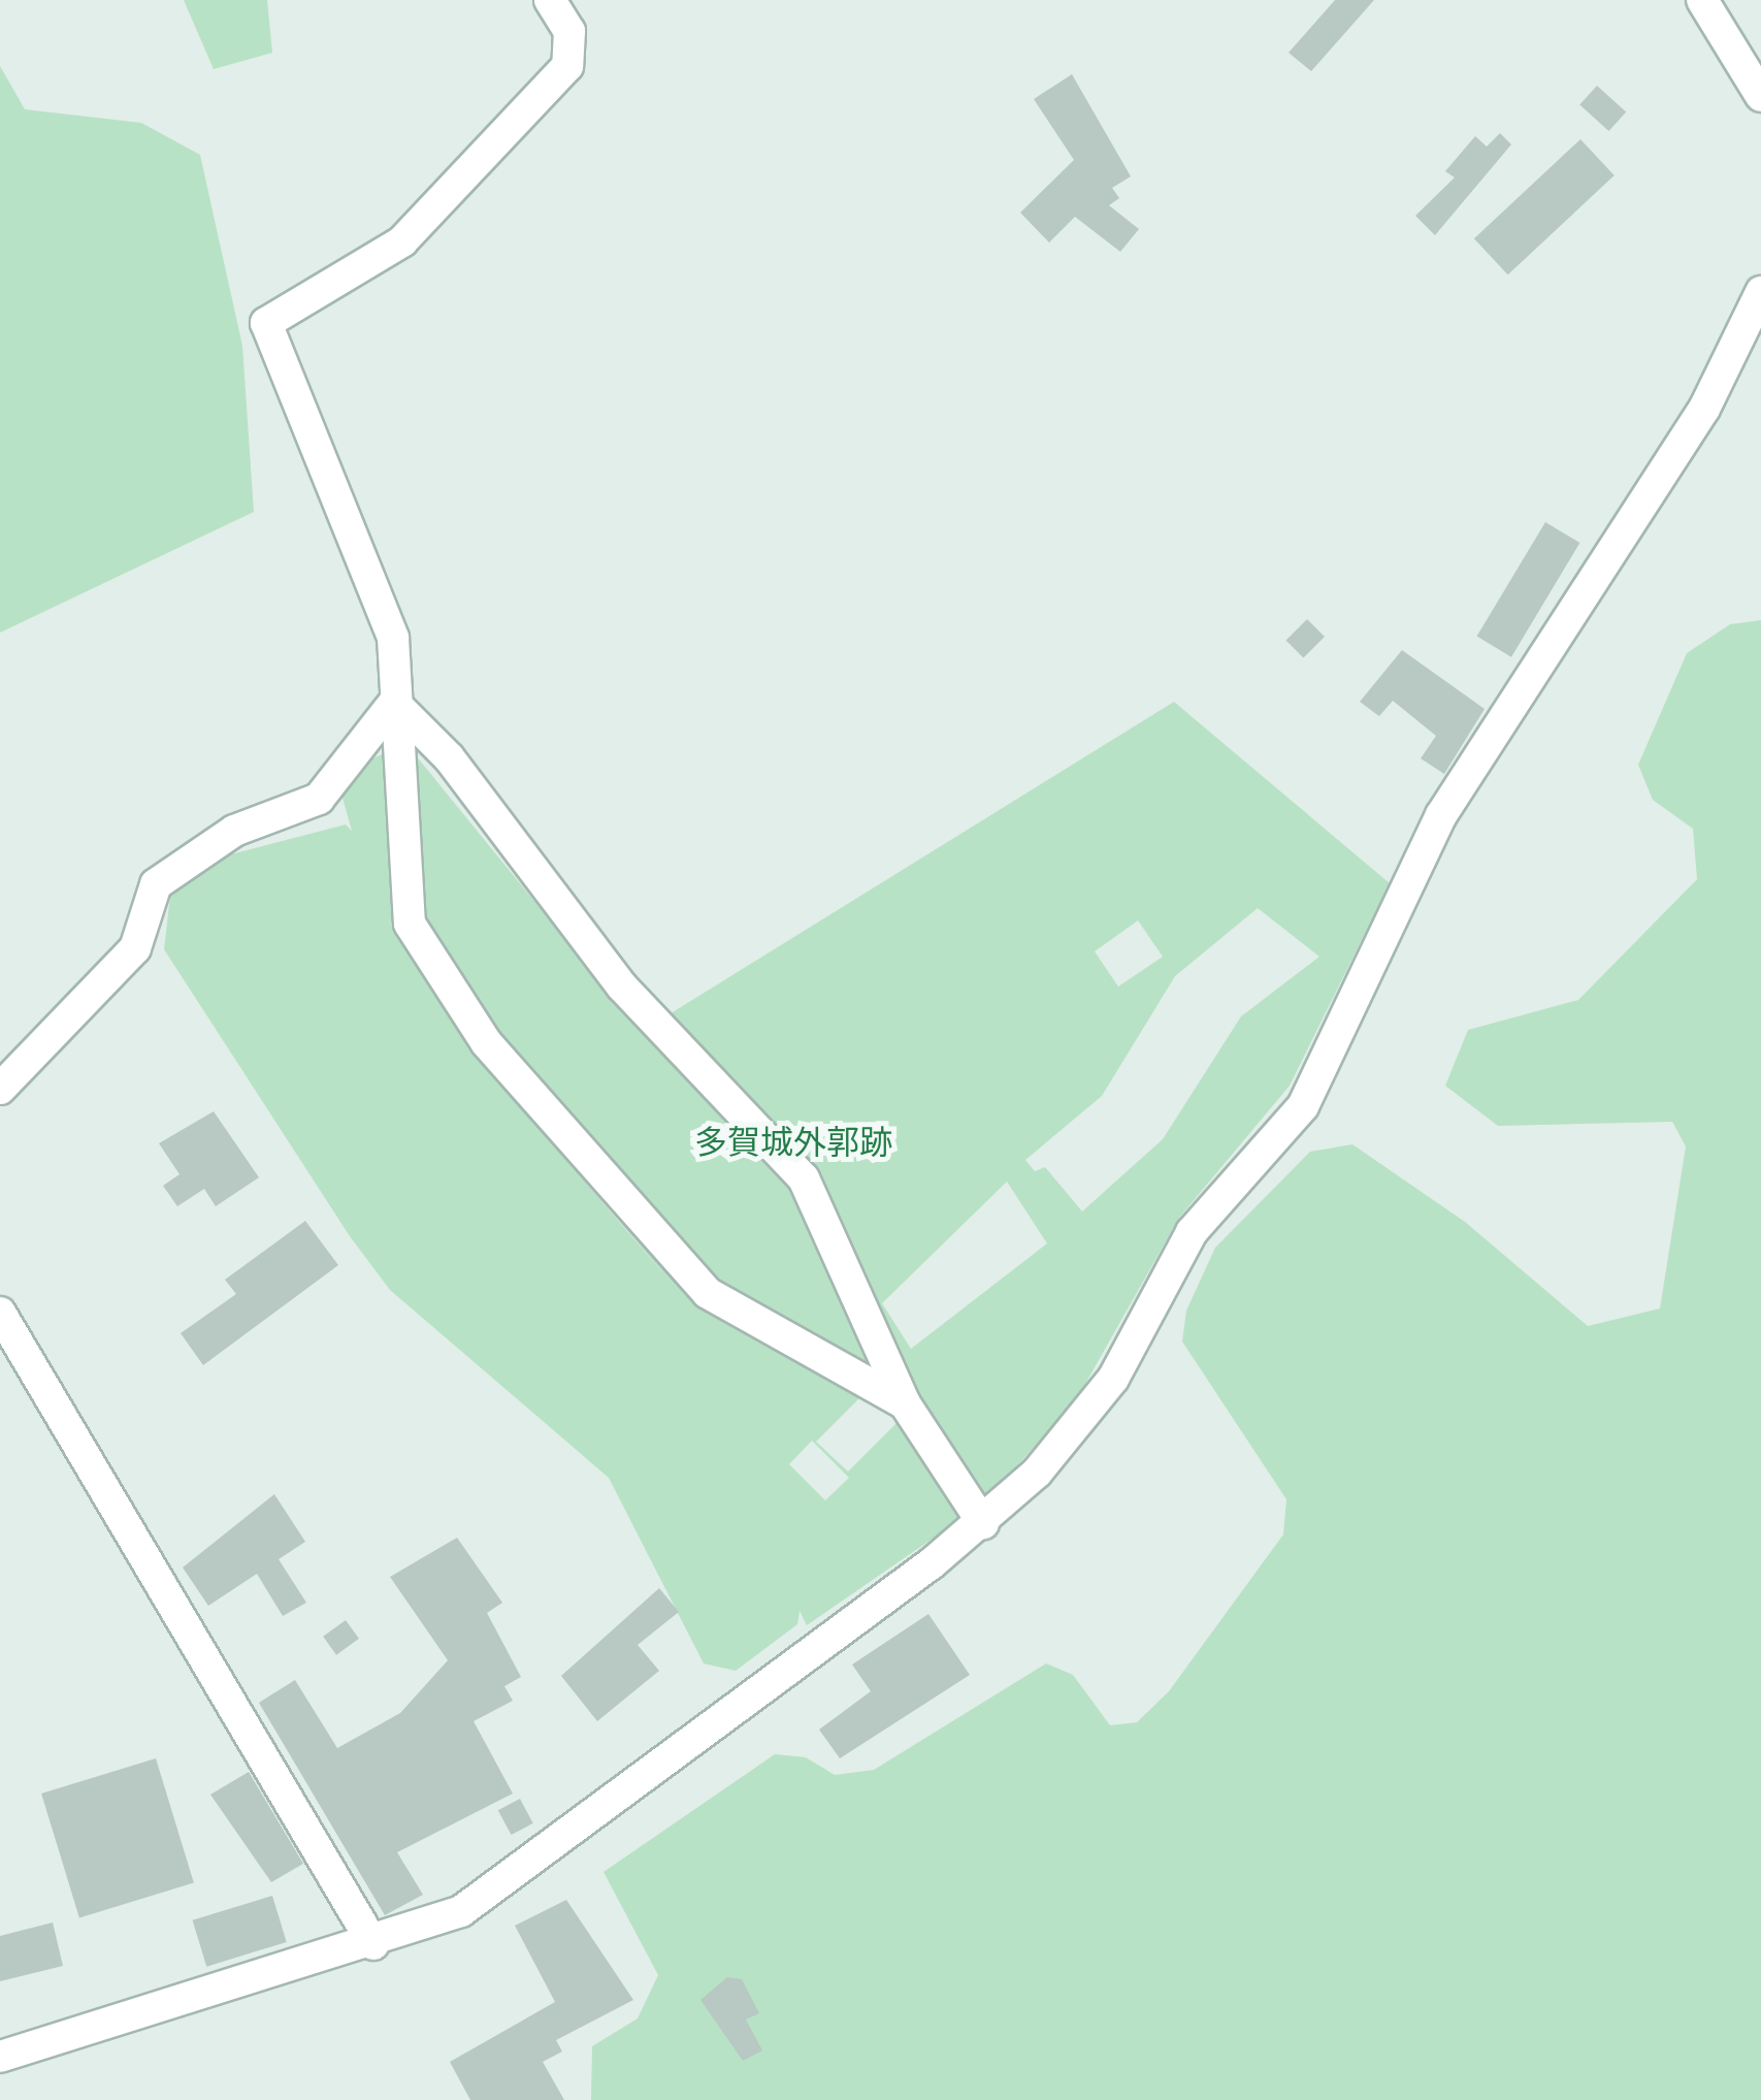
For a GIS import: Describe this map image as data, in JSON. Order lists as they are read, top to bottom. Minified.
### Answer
{"parks":["多賀城外郭跡"]}
